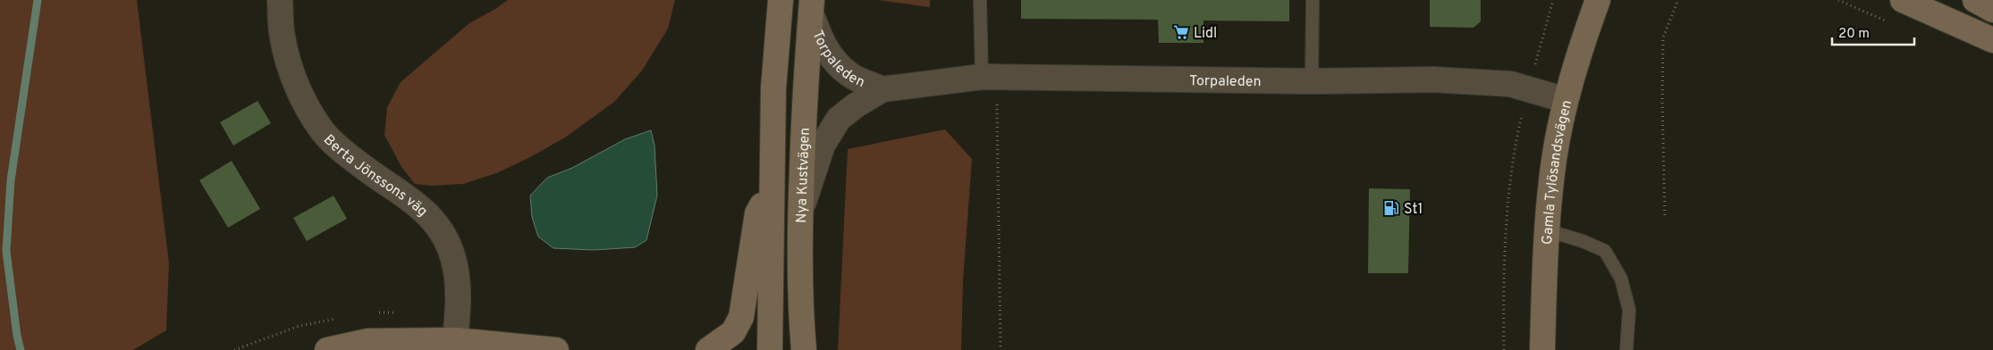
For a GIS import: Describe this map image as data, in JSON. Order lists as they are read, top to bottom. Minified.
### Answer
{"streets":{"street":["Torpaleden","Gamla Tylösandsvägen","Berta Jönssons väg","Nya Kustvägen"]},"crossings":[["Torpaleden","Gamla Tylösandsvägen"],["Torpaleden","Nya Kustvägen"]],"places":{"supermarket":["Lidl"],"fuel station":["St1"]},"scale_bar":"20 m"}
